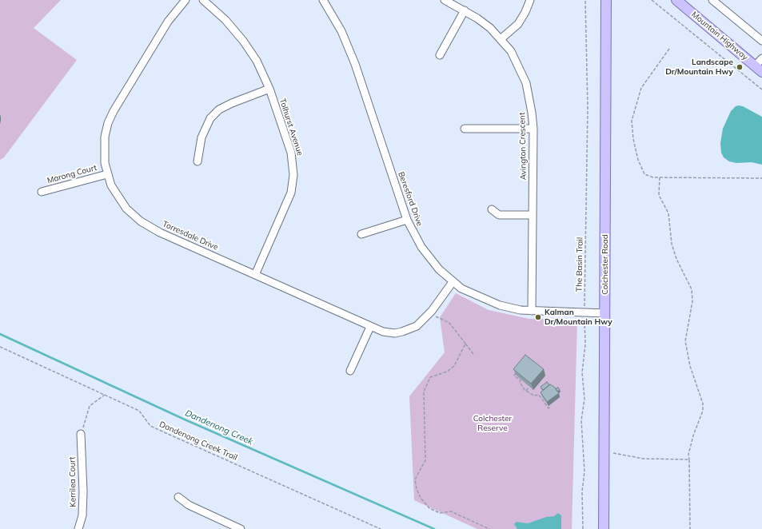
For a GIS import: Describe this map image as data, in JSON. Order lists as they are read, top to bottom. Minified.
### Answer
{"streets":{"main road":["Mountain Highway","Colchester Road"],"street":["Tolhurst Avenue","Avington Crescent","Marong Court","Beresford Drive","Torresdale Drive","Kerrilea Court"],"path":["The Basin Trail","Dandenong Creek Trail"]},"crossings":[["Tolhurst Avenue","Torresdale Drive"],["Avington Crescent","Beresford Drive"],["Marong Court","Torresdale Drive"],["Beresford Drive","Torresdale Drive"],["Beresford Drive","The Basin Trail"],["Beresford Drive","Colchester Road"]],"water":["Dandenong Creek"],"parks":["Colchester Reserve"],"places":["Landscape Dr/Mountain Hwy","Kalman Dr/Mountain Hwy"]}
